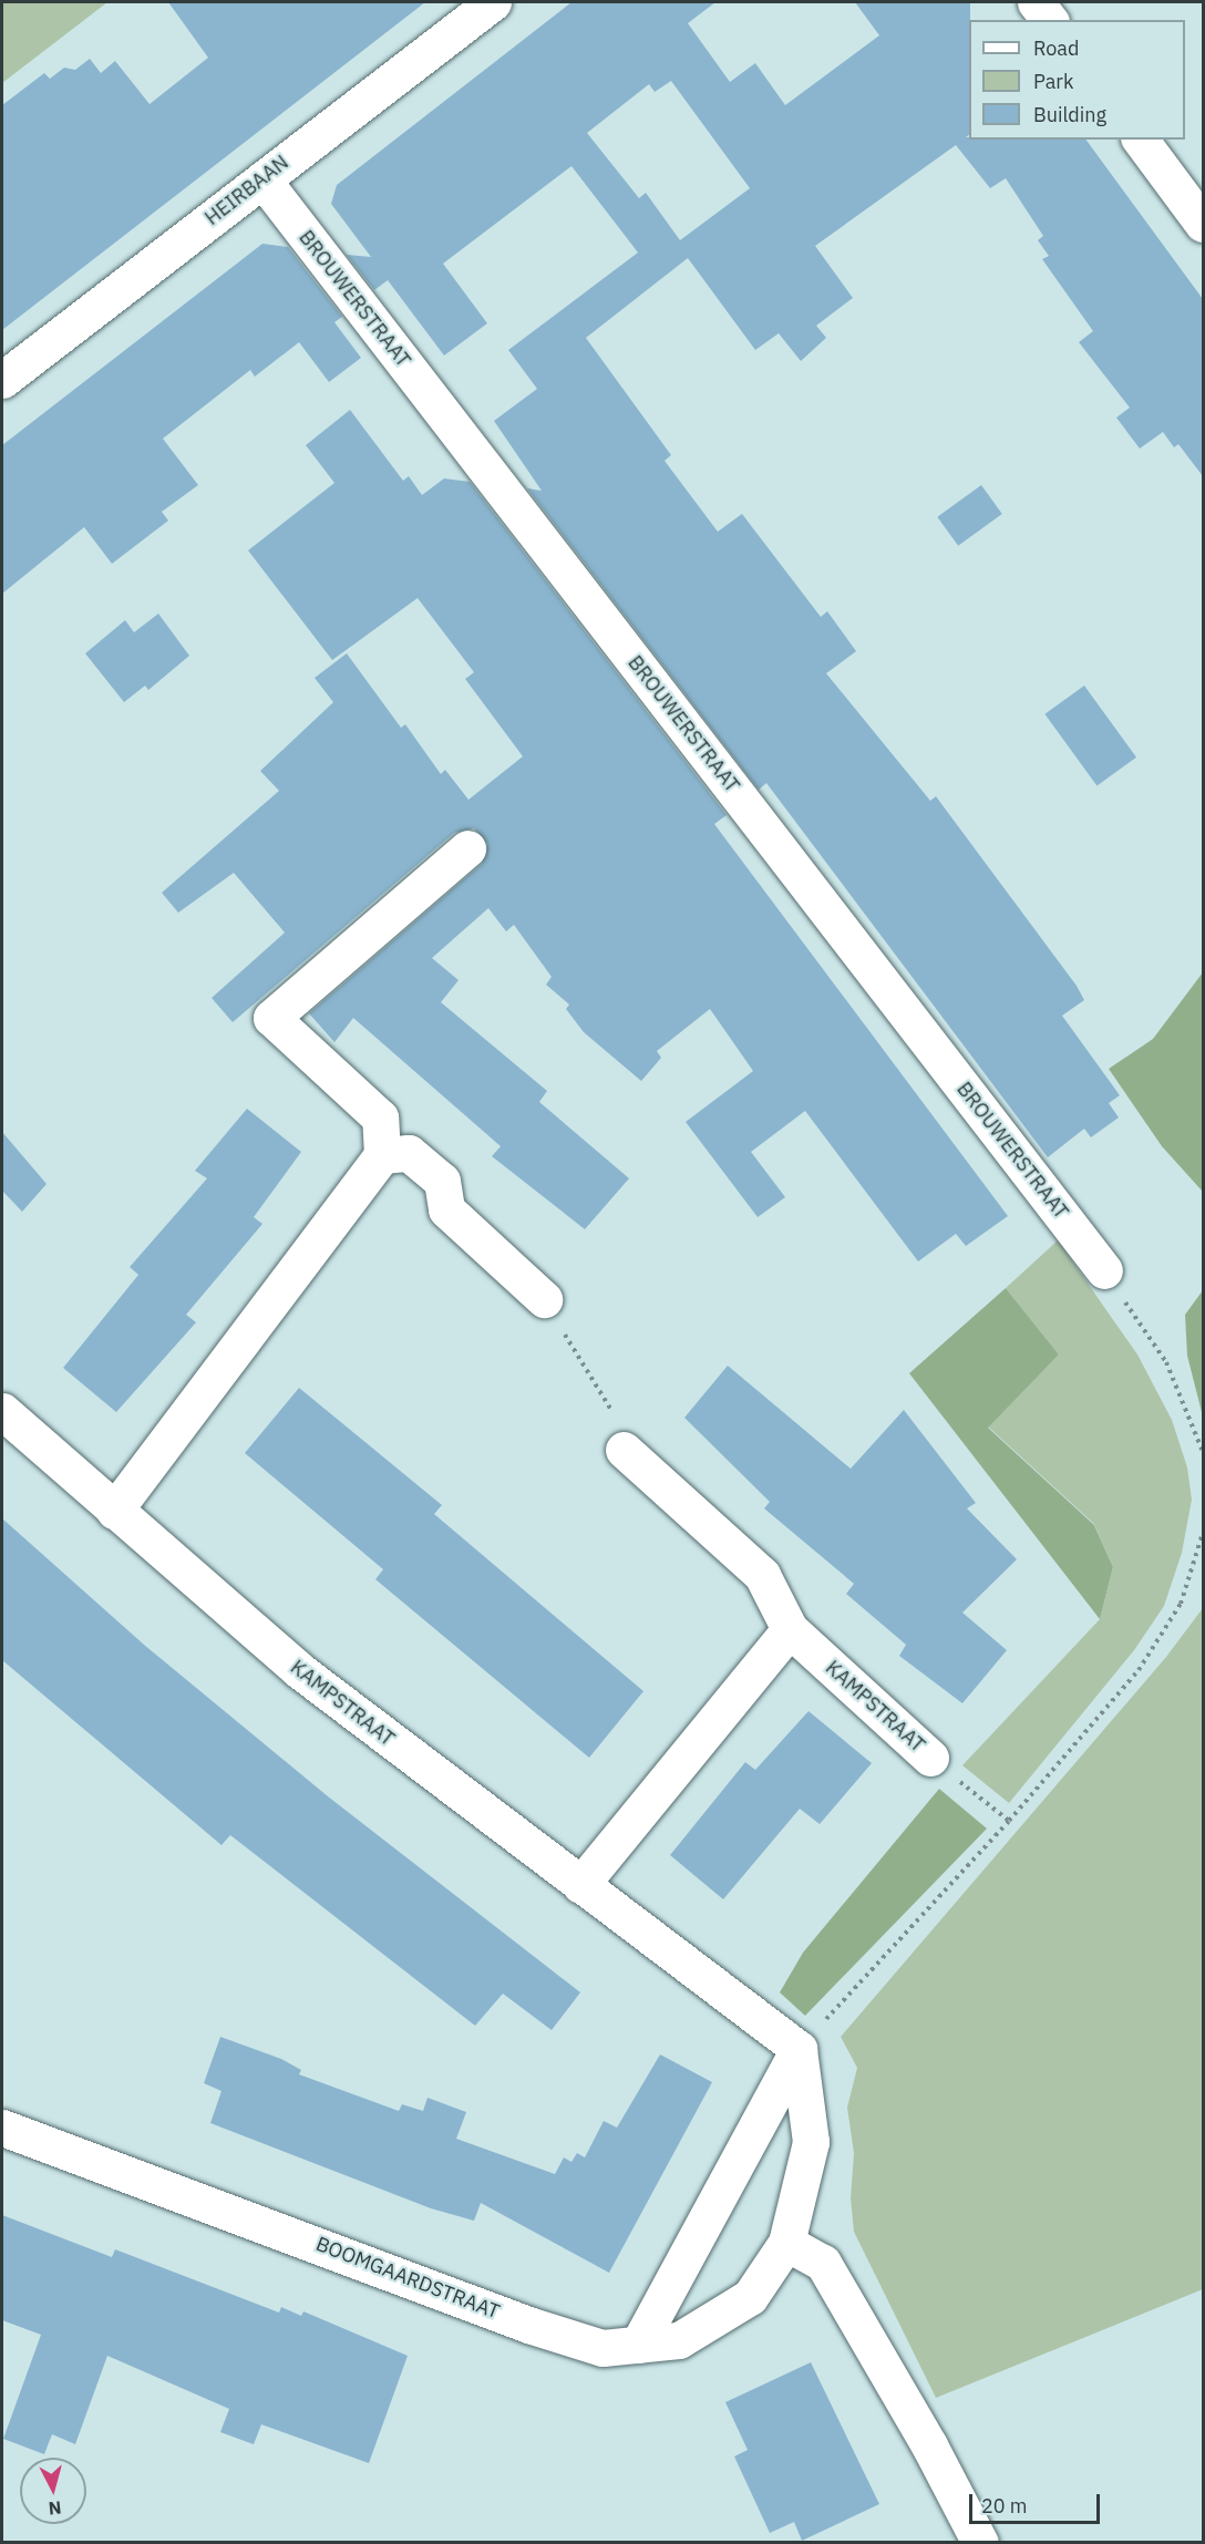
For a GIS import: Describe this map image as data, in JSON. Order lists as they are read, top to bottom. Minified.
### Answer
{"streets":{"street":["HEIRBAAN","BROUWERSTRAAT","KAMPSTRAAT","BOOMGAARDSTRAAT"]},"crossings":[["HEIRBAAN","BROUWERSTRAAT"],["KAMPSTRAAT","BOOMGAARDSTRAAT"]],"legend":["Road","Park","Building"],"scale_bar":"20 m","north":"bottom"}
